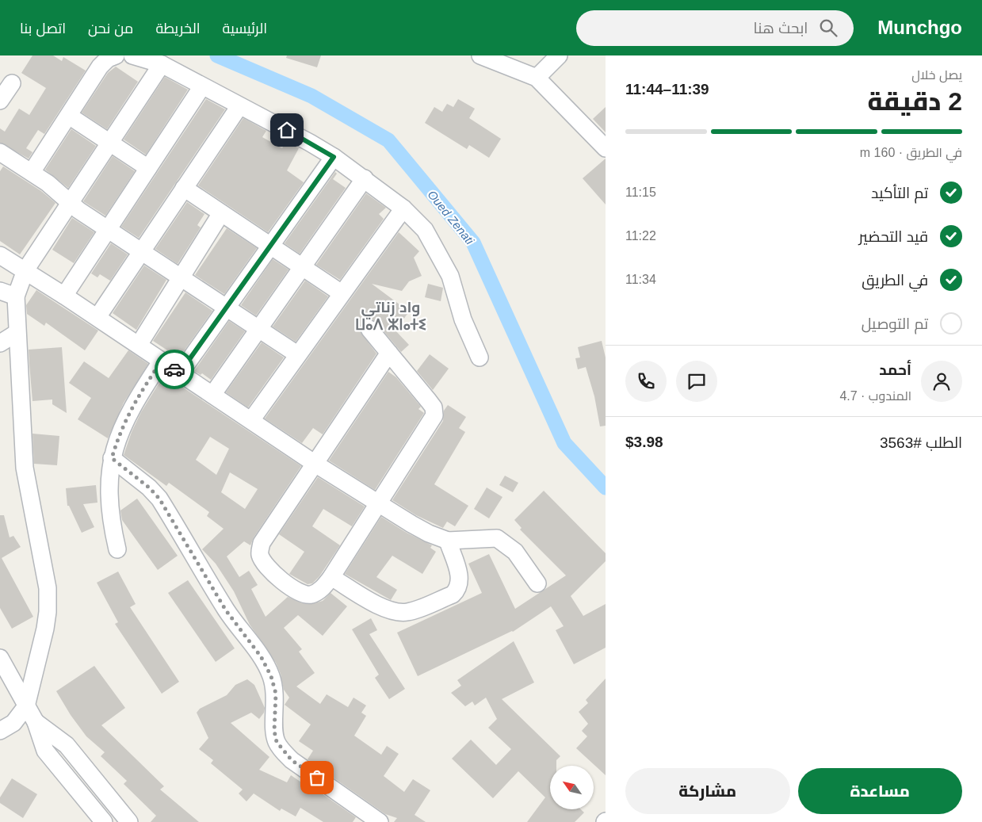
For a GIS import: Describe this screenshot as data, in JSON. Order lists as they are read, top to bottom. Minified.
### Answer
{"districts":["واد زناتي ⵡⴰⴷ ⵣⵏⴰⵜⵉ"],"water":["Oued Zenati"],"north":"top left","page":{"header":"Munchgo","search":"ابحث هنا","nav":["الرئيسية","الخريطة","من نحن","اتصل بنا"],"heading":["2 دقيقة","يصل خلال","11:39–11:44"],"panel":["أحمد","المندوب · 4.7","الطلب #3563","$3.98"],"bar":"في الطريق · 160 m","list":[["تم التأكيد","11:15"],["قيد التحضير","11:22"],["في الطريق","11:34"],"تم التوصيل"],"buttons":["مساعدة","مشاركة"]}}
